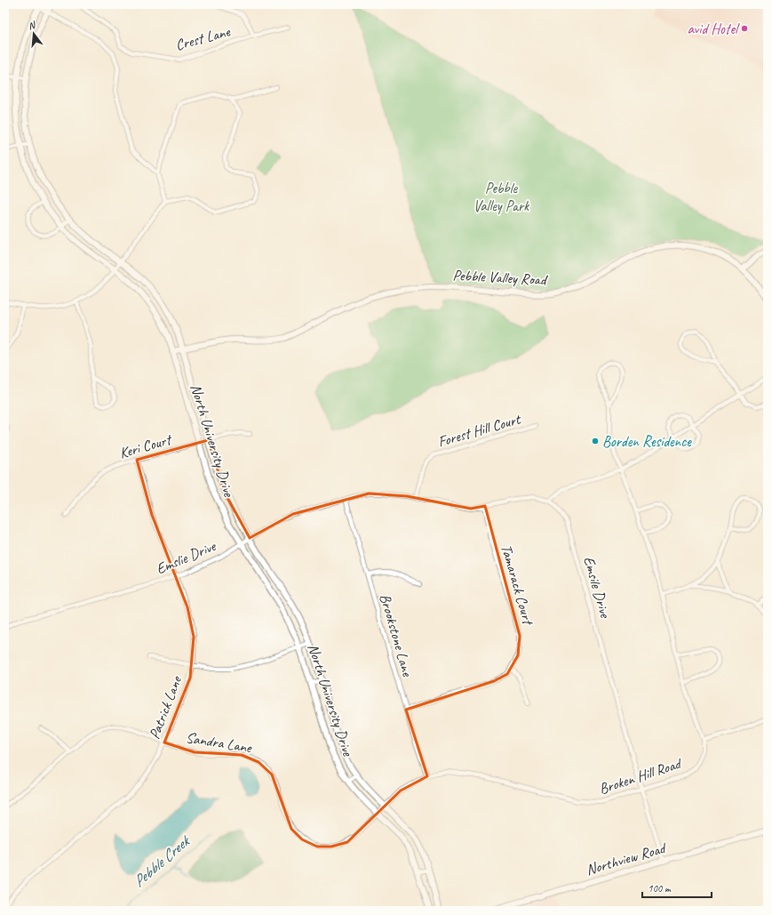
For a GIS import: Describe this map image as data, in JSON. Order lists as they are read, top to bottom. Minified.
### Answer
{"streets":{"street":["Crest Lane","Pebble Valley Road","Forest Hill Court","North University Drive","Keri Court","Emslie Drive","Tamarack Court","Emsile Drive","Brookstone Lane","Patrick Lane","Sandra Lane","Broken Hill Road","Northview Road"]},"crossings":[["Pebble Valley Road","North University Drive"],["Forest Hill Court","Emslie Drive"],["North University Drive","Keri Court"],["North University Drive","Emslie Drive"],["North University Drive","Sandra Lane"],["North University Drive","Broken Hill Road"],["Keri Court","Patrick Lane"],["Emslie Drive","Brookstone Lane"],["Emslie Drive","Patrick Lane"],["Tamarack Court","Brookstone Lane"],["Emsile Drive","Broken Hill Road"],["Emsile Drive","Northview Road"],["Brookstone Lane","Broken Hill Road"],["Patrick Lane","Sandra Lane"],["Sandra Lane","Broken Hill Road"]],"water":["Pebble Creek"],"parks":["Pebble Valley Park"],"places":["avid Hotel","Borden Residence"],"scale_bar":"100 m","north":"top"}
